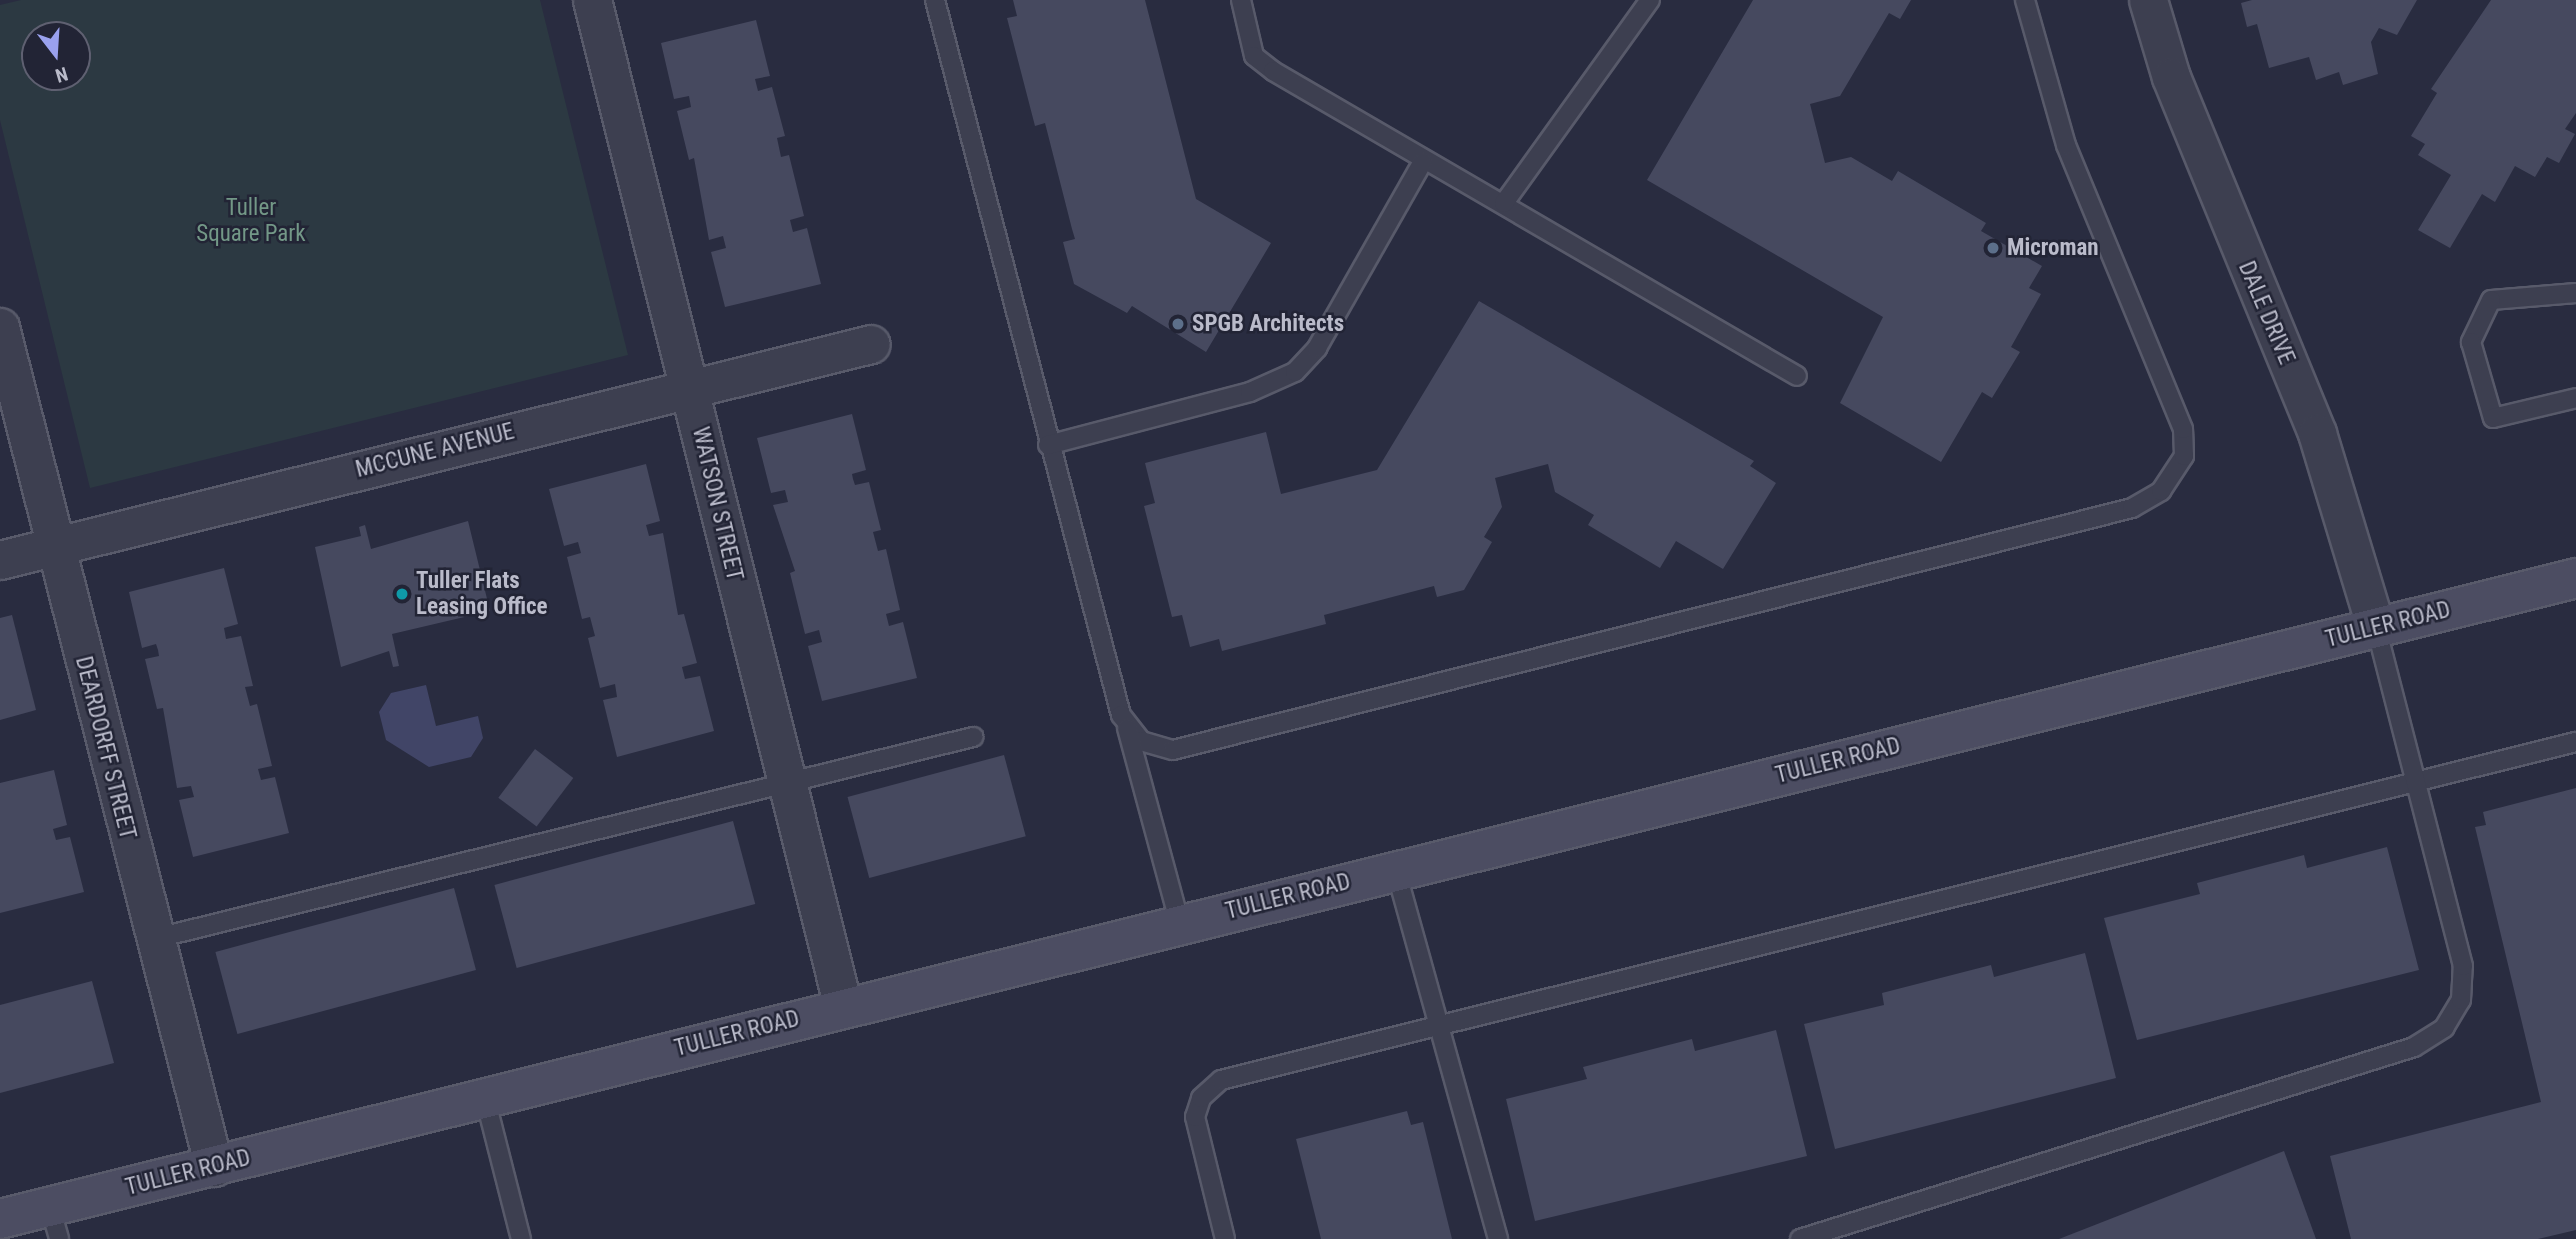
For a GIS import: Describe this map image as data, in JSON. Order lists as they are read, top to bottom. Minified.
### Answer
{"streets":{"street":["DALE DRIVE","MCCUNE AVENUE","WATSON STREET","TULLER ROAD","DEARDORFF STREET"]},"crossings":[["DALE DRIVE","TULLER ROAD"],["MCCUNE AVENUE","WATSON STREET"],["MCCUNE AVENUE","DEARDORFF STREET"],["WATSON STREET","TULLER ROAD"],["TULLER ROAD","DEARDORFF STREET"]],"parks":["Tuller Square Park"],"places":["Microman","SPGB Architects","Tuller Flats Leasing Office"],"north":"bottom"}
